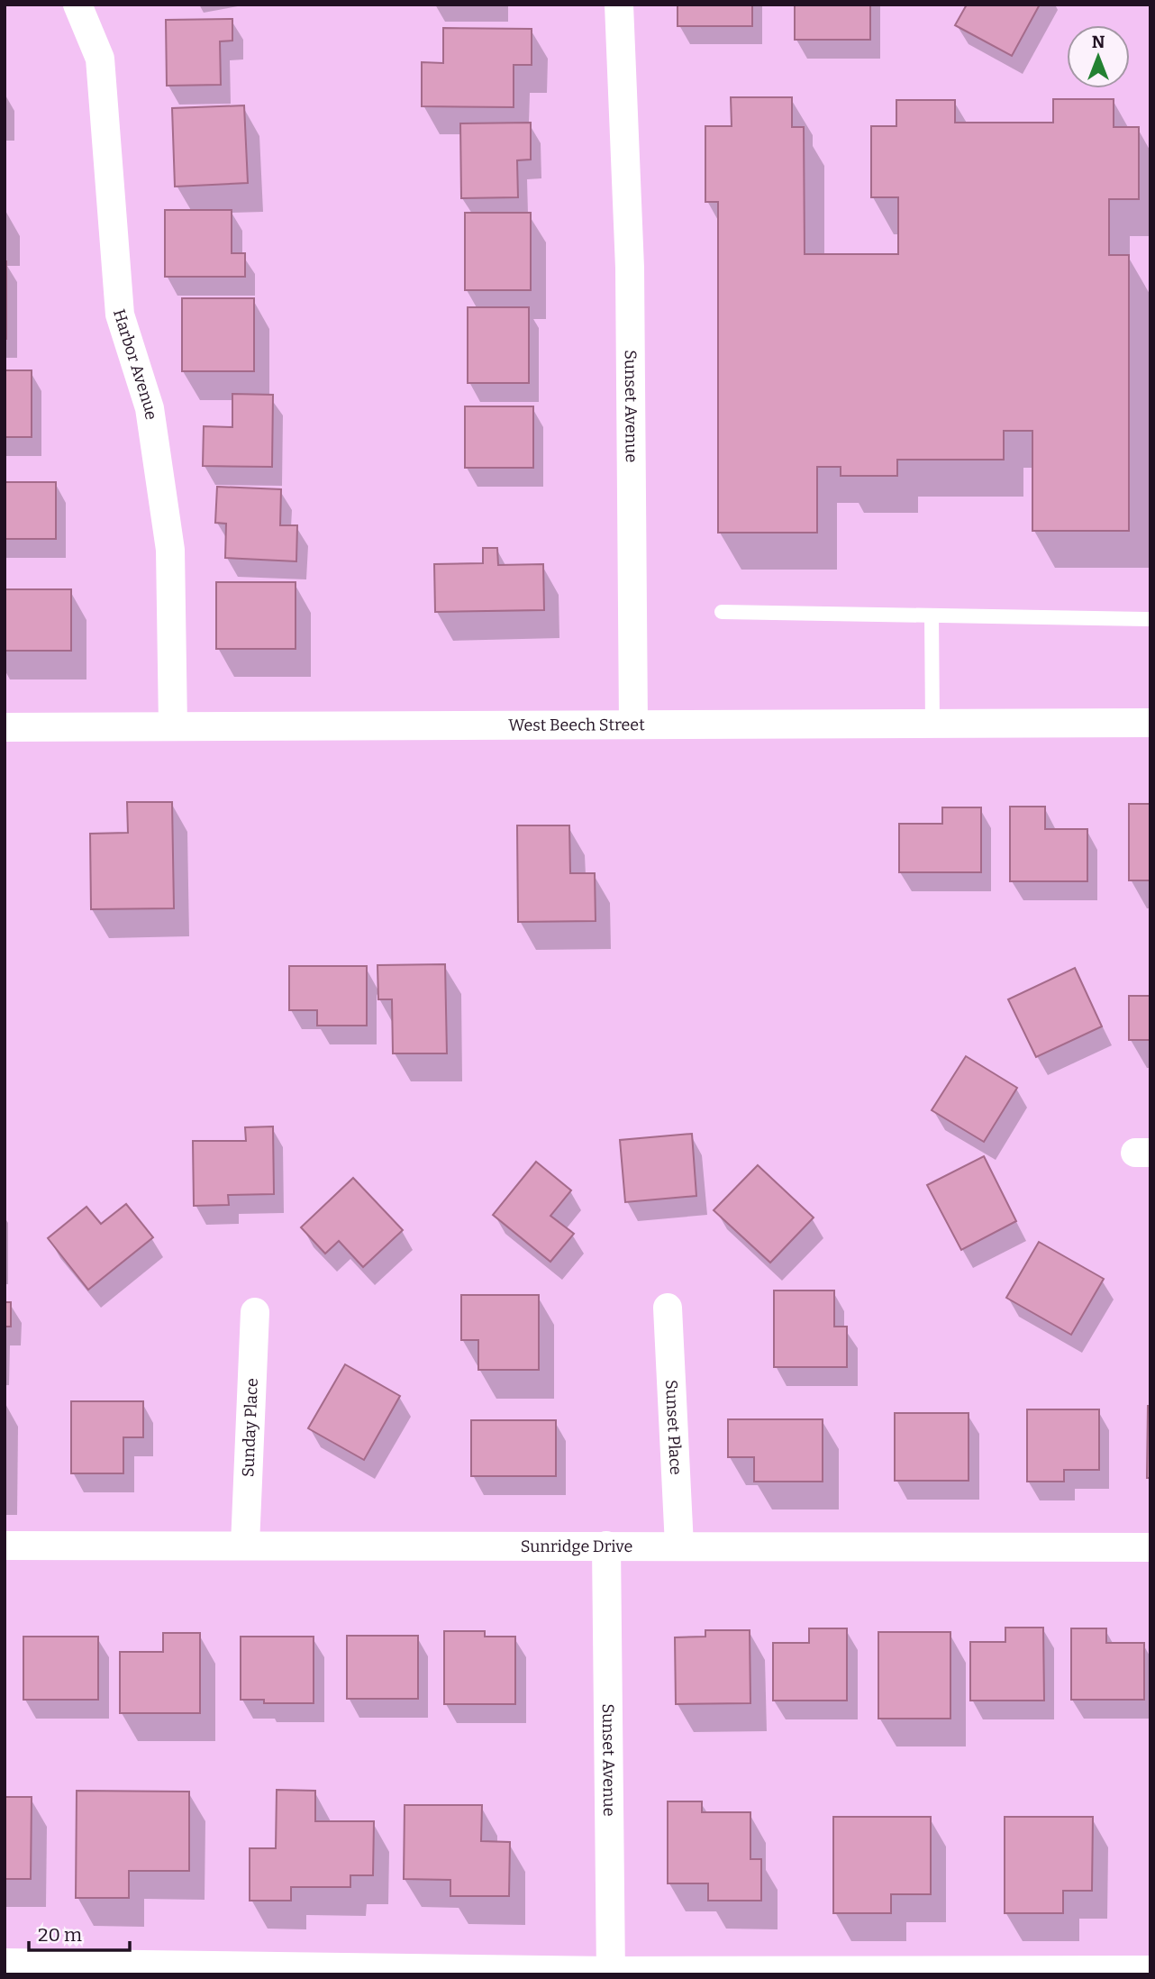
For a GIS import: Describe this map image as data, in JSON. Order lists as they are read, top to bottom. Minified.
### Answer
{"streets":{"street":["Harbor Avenue","Sunset Avenue","West Beech Street","Sunset Place","Sunday Place","Sunridge Drive"]},"crossings":[["Harbor Avenue","West Beech Street"],["Sunset Avenue","West Beech Street"],["Sunset Avenue","Sunridge Drive"],["Sunset Place","Sunridge Drive"],["Sunday Place","Sunridge Drive"]],"scale_bar":"20 m","north":"top"}
